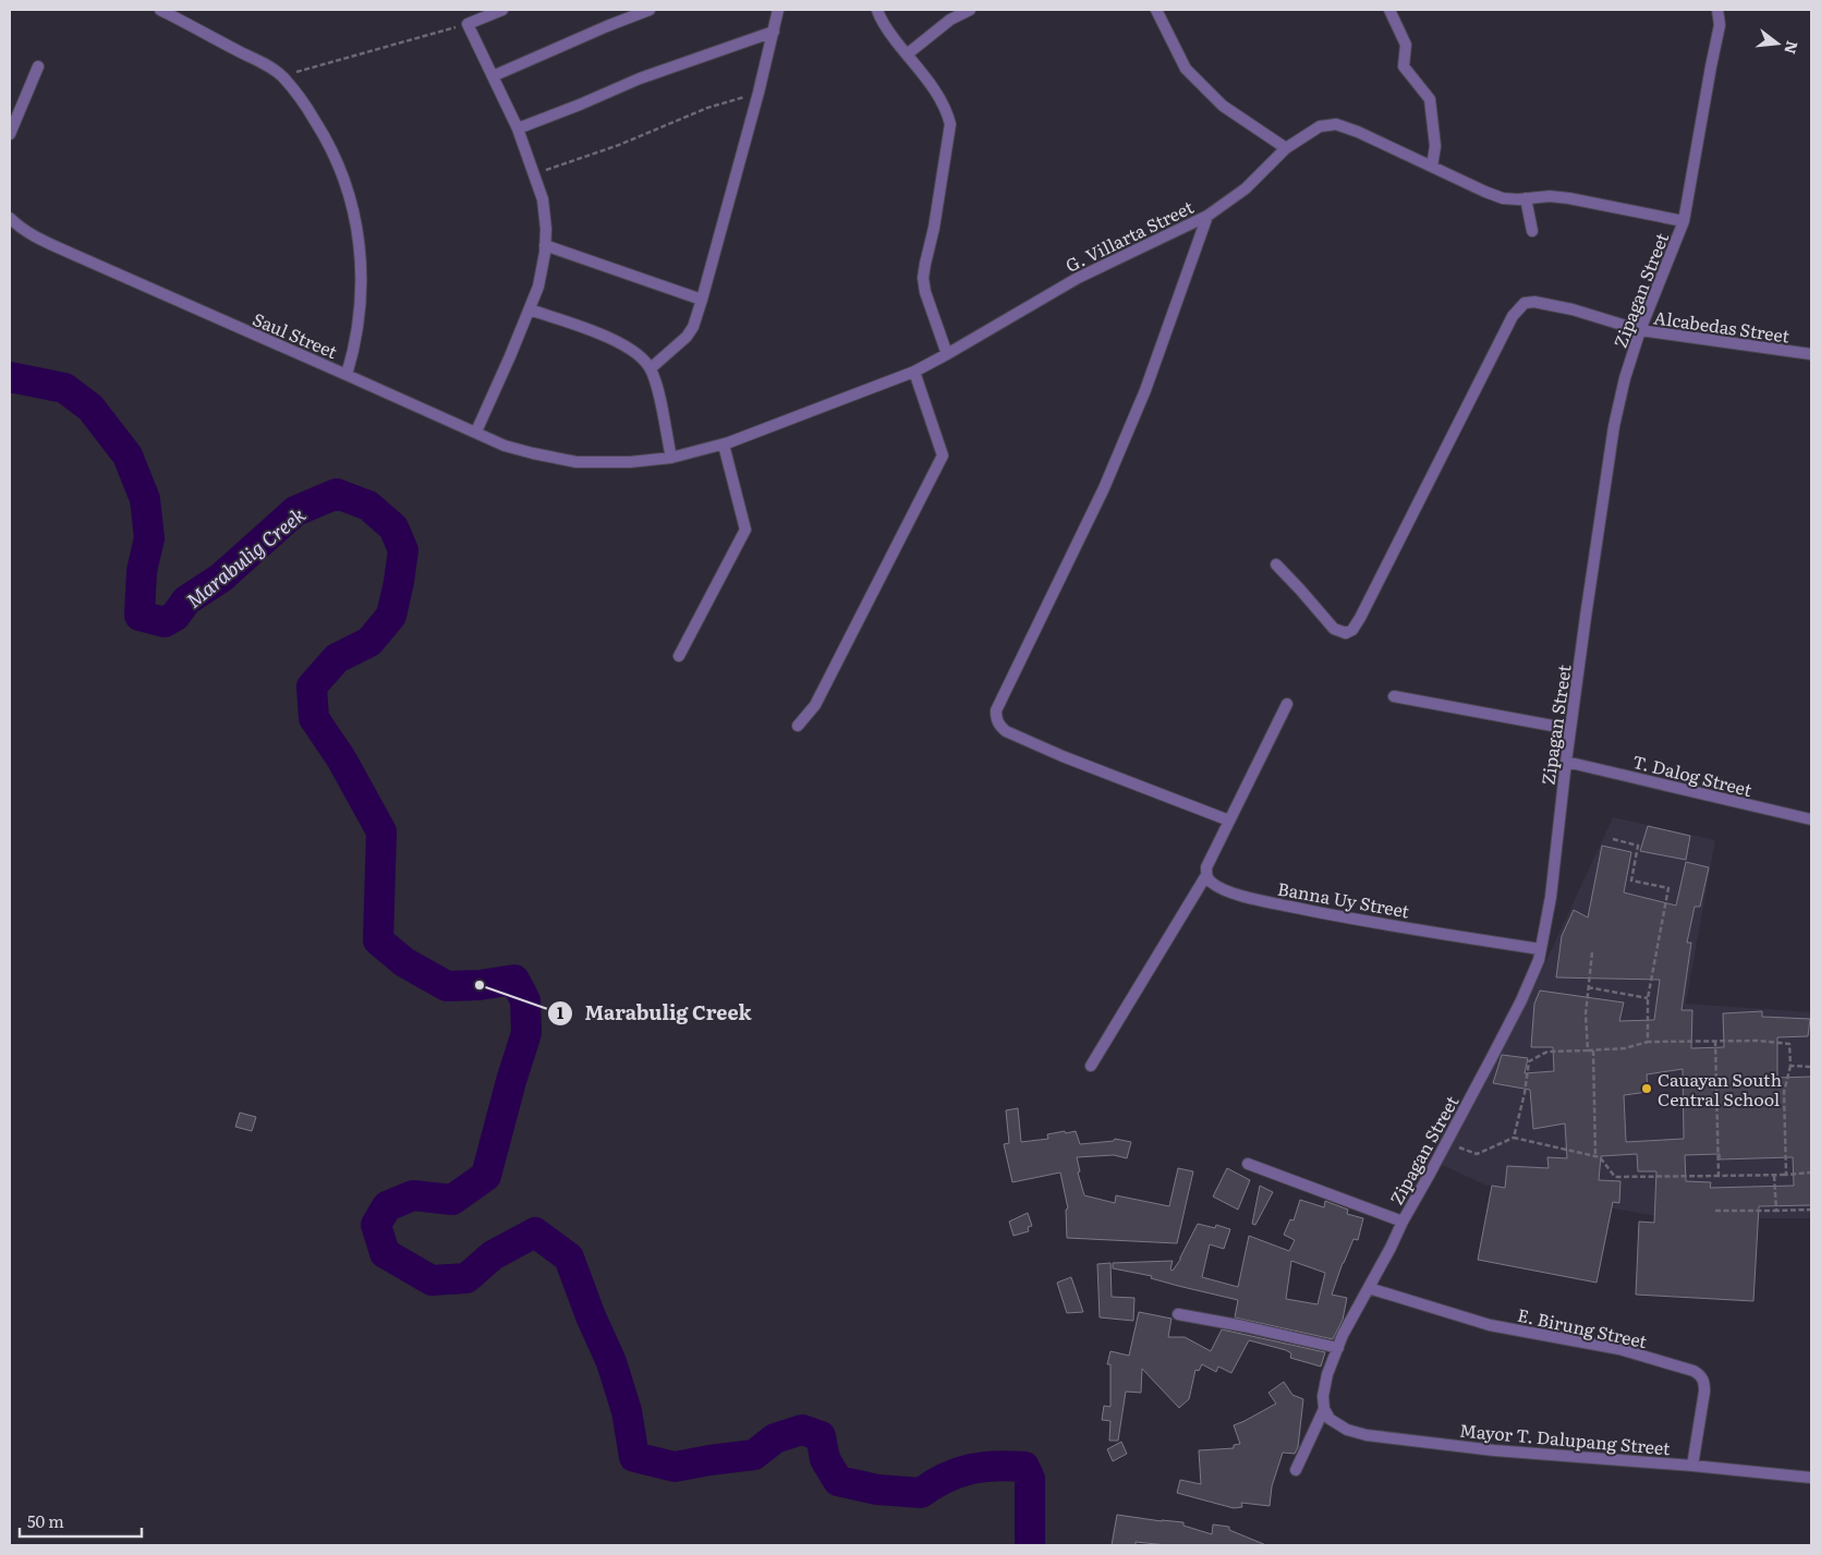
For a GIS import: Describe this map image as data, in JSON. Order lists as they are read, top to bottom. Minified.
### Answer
{"streets":{"street":["G. Villarta Street","Zipagan Street","Alcabedas Street","Saul Street","T. Dalog Street","Banna Uy Street","E. Birung Street","Mayor T. Dalupang Street"]},"crossings":[["G. Villarta Street","Zipagan Street"],["G. Villarta Street","Saul Street"],["Zipagan Street","Alcabedas Street"],["Zipagan Street","T. Dalog Street"],["Zipagan Street","Banna Uy Street"],["Zipagan Street","E. Birung Street"],["Zipagan Street","Mayor T. Dalupang Street"],["E. Birung Street","Mayor T. Dalupang Street"]],"water":["Marabulig Creek"],"places":["Marabulig Creek","Cauayan South Central School"],"scale_bar":"50 m","north":"right"}
